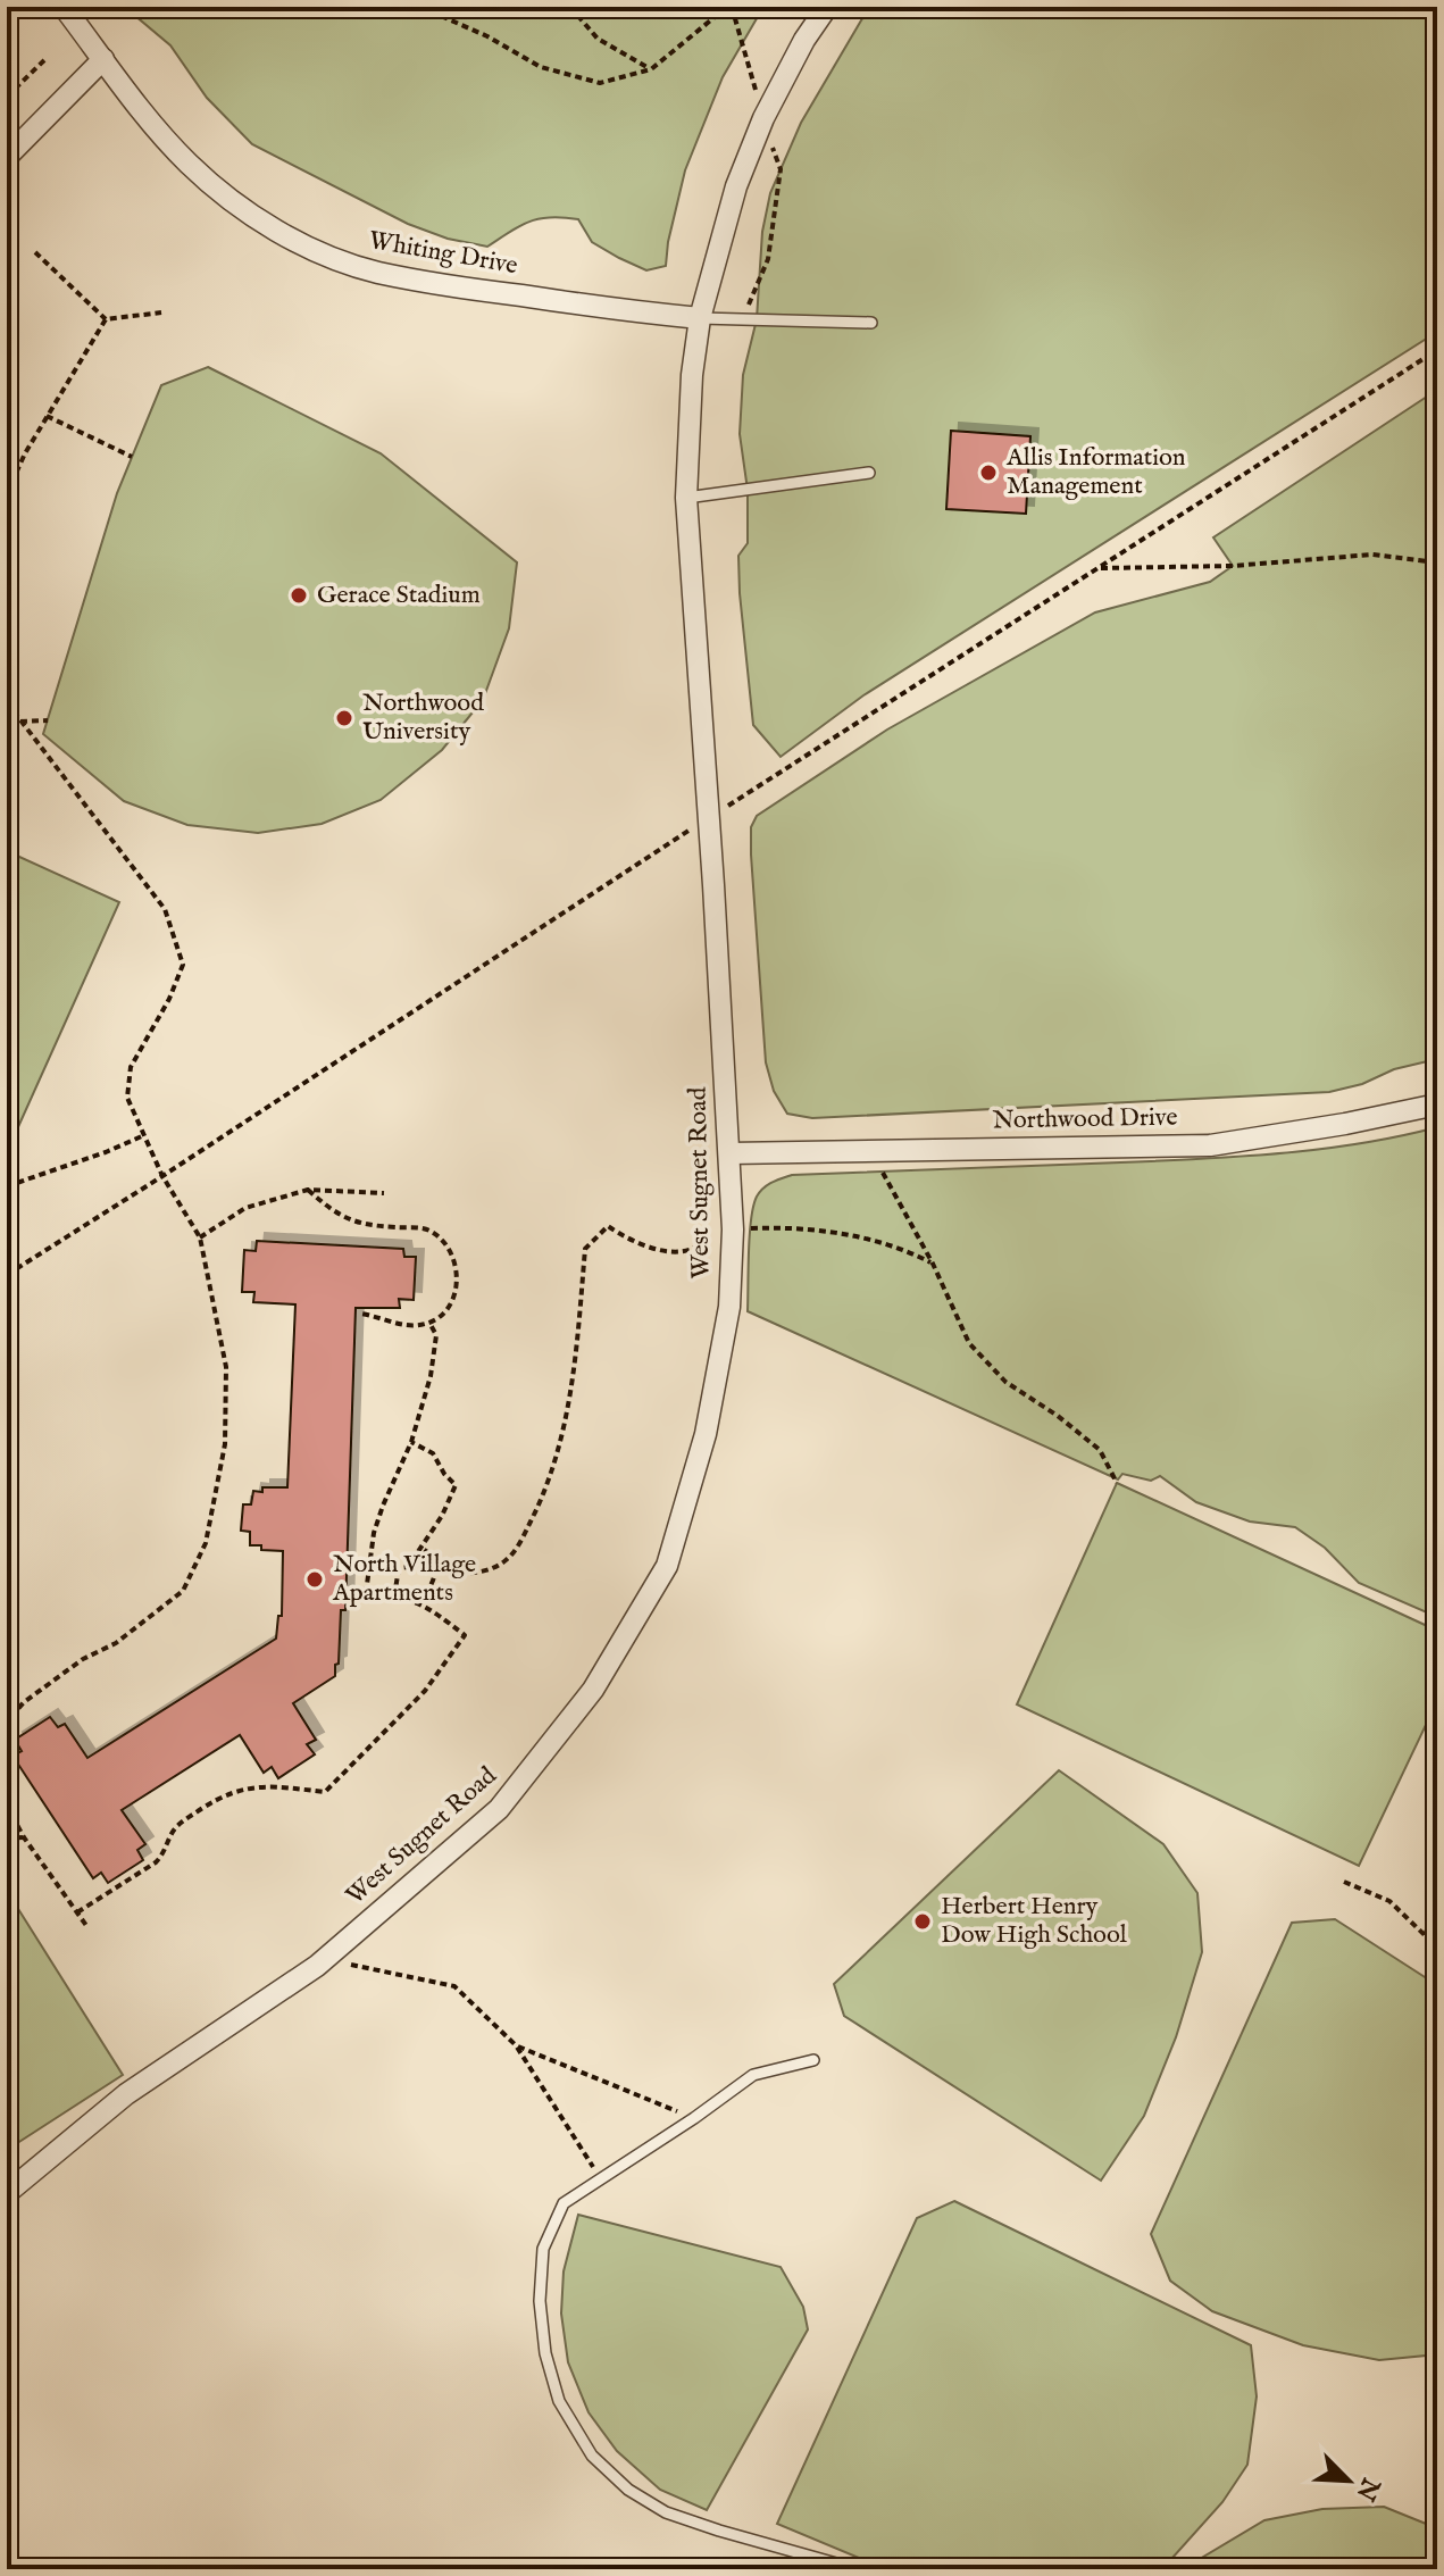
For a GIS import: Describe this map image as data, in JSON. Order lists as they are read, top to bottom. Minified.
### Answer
{"streets":{"street":["Whiting Drive","Northwood Drive","West Sugnet Road"]},"crossings":[["Whiting Drive","West Sugnet Road"],["Northwood Drive","West Sugnet Road"]],"places":["Allis Information Management","Gerace Stadium","Northwood University","North Village Apartments","Herbert Henry Dow High School"],"north":"bottom right"}
